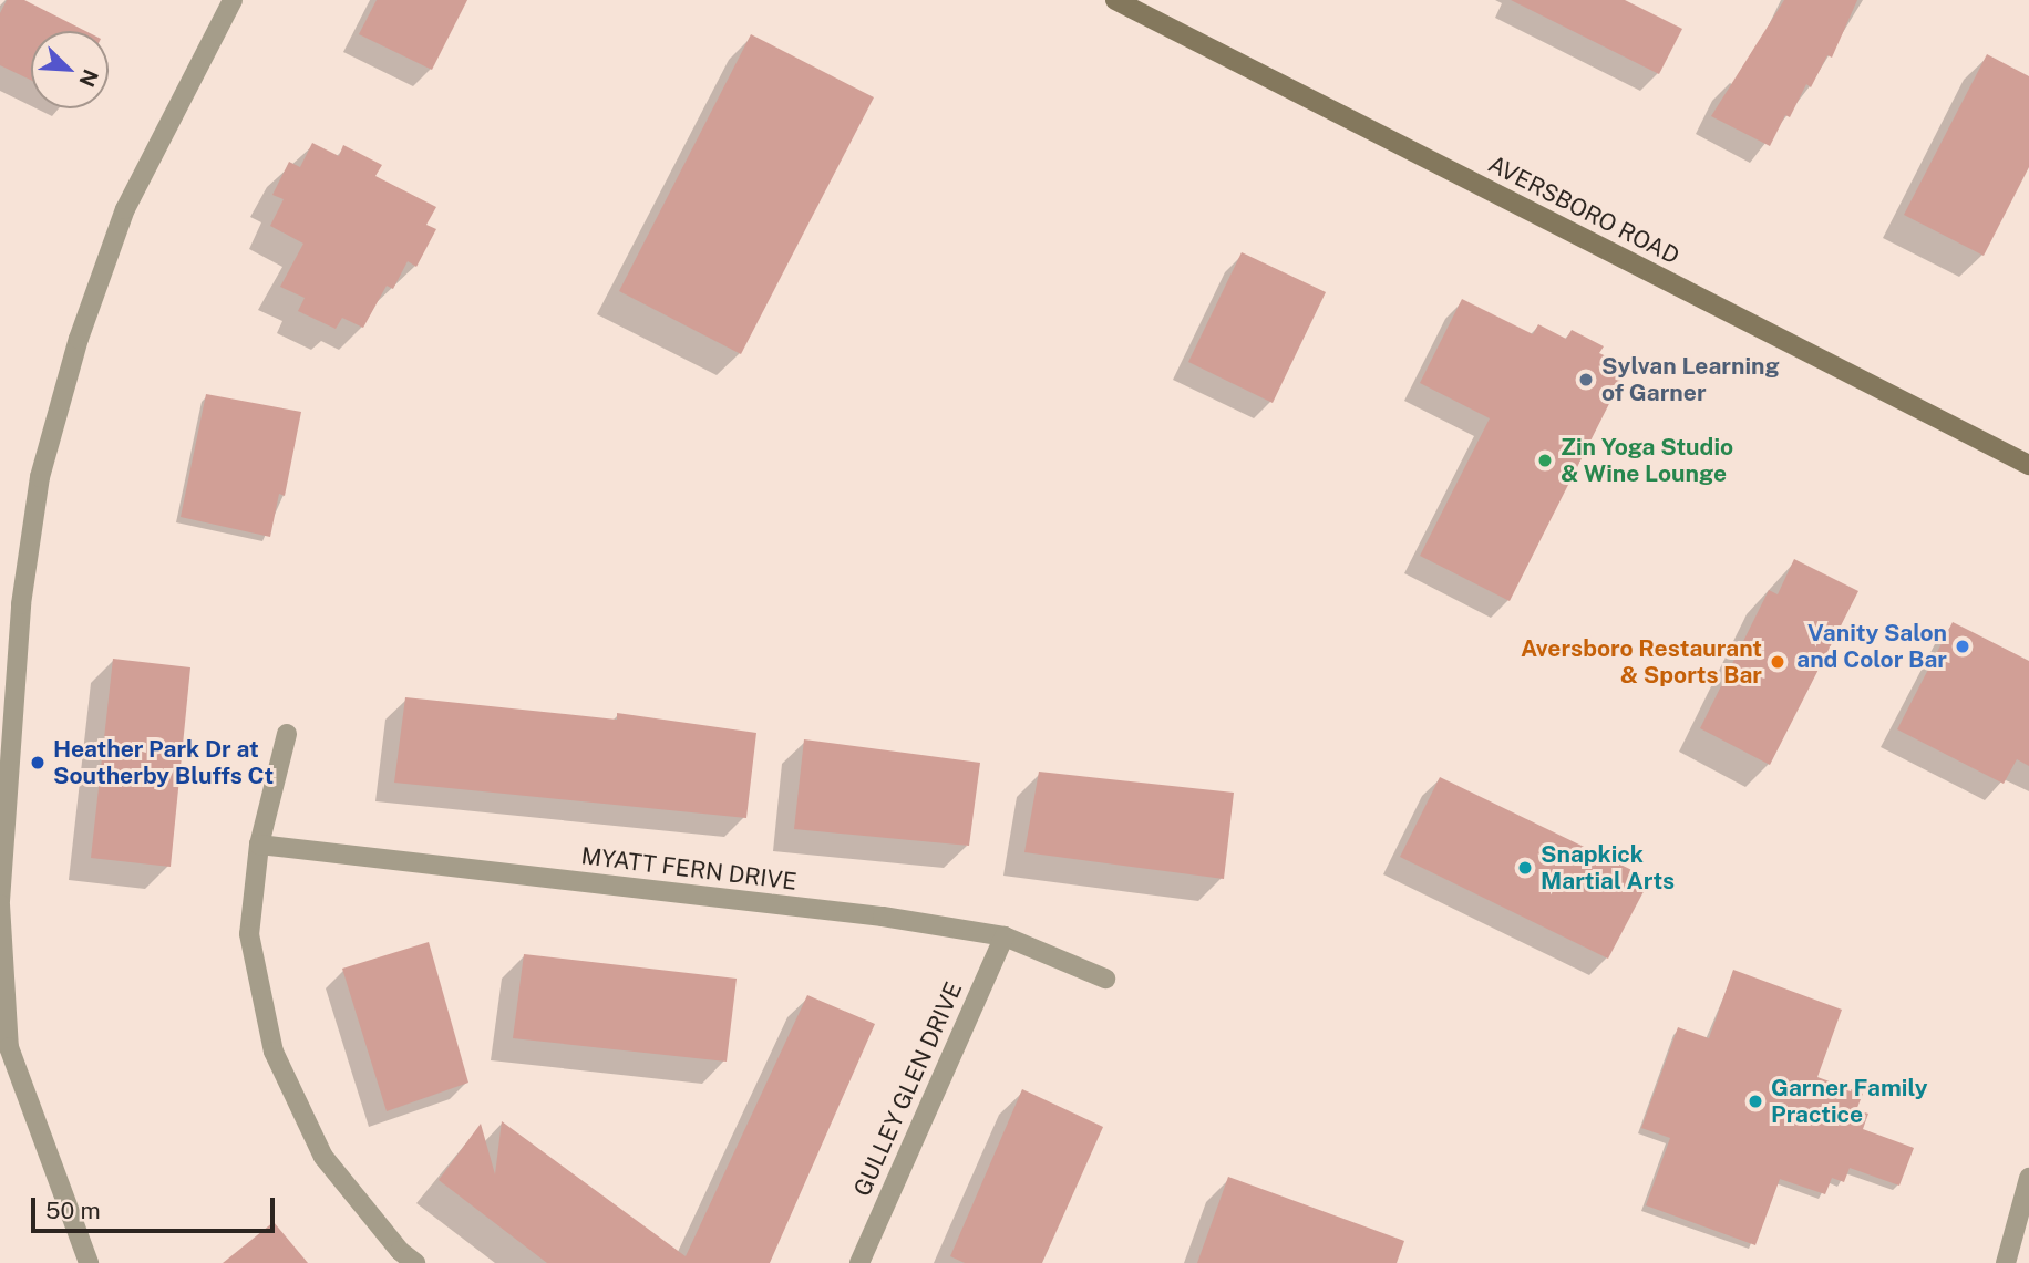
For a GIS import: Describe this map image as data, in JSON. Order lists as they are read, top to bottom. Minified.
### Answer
{"streets":{"street":["AVERSBORO ROAD","MYATT FERN DRIVE","GULLEY GLEN DRIVE"]},"crossings":[["MYATT FERN DRIVE","GULLEY GLEN DRIVE"]],"places":["Sylvan Learning of Garner","Zin Yoga Studio & Wine Lounge","Vanity Salon and Color Bar","Aversboro Restaurant & Sports Bar","Heather Park Dr at Southerby Bluffs Ct","Snapkick Martial Arts","Garner Family Practice"],"scale_bar":"50 m","north":"bottom right"}
